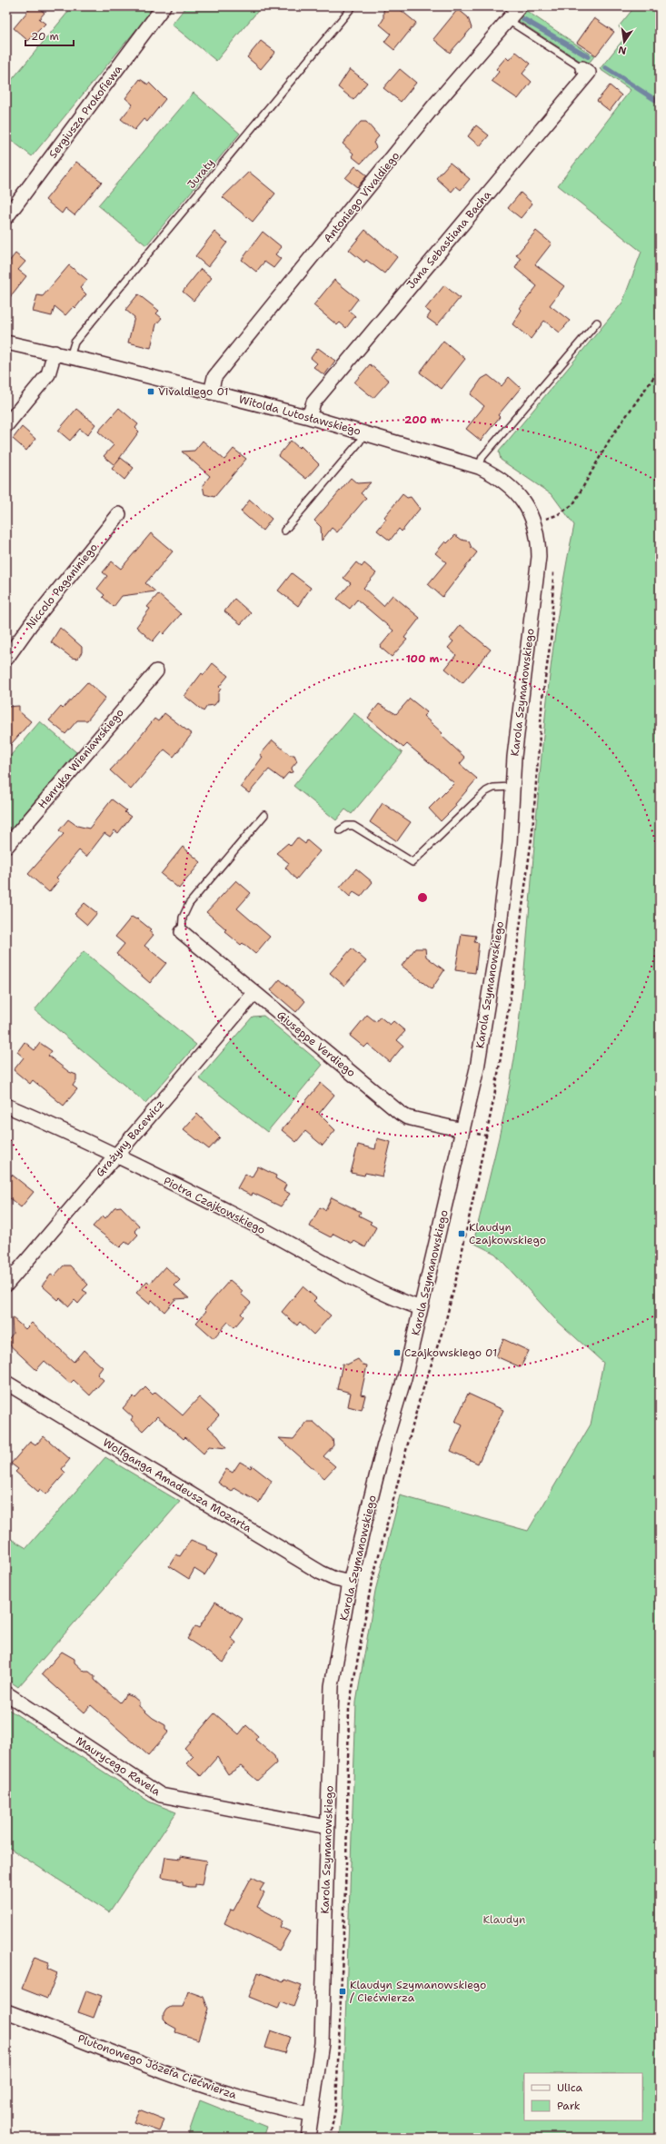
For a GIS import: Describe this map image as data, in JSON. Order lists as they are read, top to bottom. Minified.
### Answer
{"streets":{"street":["Sergiusza Prokofiewa","Antoniego Vivaldiego","Jana Sebastiana Bacha","Witolda Lutosławskiego","Niccolo Paganiniego","Karola Szymanowskiego","Henryka Wieniawskiego","Giuseppe Verdiego","Grażyny Bacewicz","Piotra Czajkowskiego","Wolfganga Amadeusza Mozarta","Maurycego Ravela","Plutonowego Józefa Ciećwierza"],"lane":["Juraty"]},"crossings":[["Juraty","Witolda Lutosławskiego"],["Antoniego Vivaldiego","Witolda Lutosławskiego"],["Jana Sebastiana Bacha","Witolda Lutosławskiego"],["Witolda Lutosławskiego","Karola Szymanowskiego"],["Karola Szymanowskiego","Giuseppe Verdiego"],["Karola Szymanowskiego","Piotra Czajkowskiego"],["Karola Szymanowskiego","Wolfganga Amadeusza Mozarta"],["Karola Szymanowskiego","Maurycego Ravela"],["Karola Szymanowskiego","Plutonowego Józefa Ciećwierza"],["Giuseppe Verdiego","Grażyny Bacewicz"],["Grażyny Bacewicz","Piotra Czajkowskiego"]],"parks":["Klaudyn"],"places":{"transit":["Vivaldiego 01","Klaudyn Czajkowskiego","Czajkowskiego 01","Klaudyn Szymanowskiego / Ciećwierza"]},"legend":["Ulica","Park"],"scale_bar":"20 m","north":"bottom","rings":["200 m","100 m"]}
